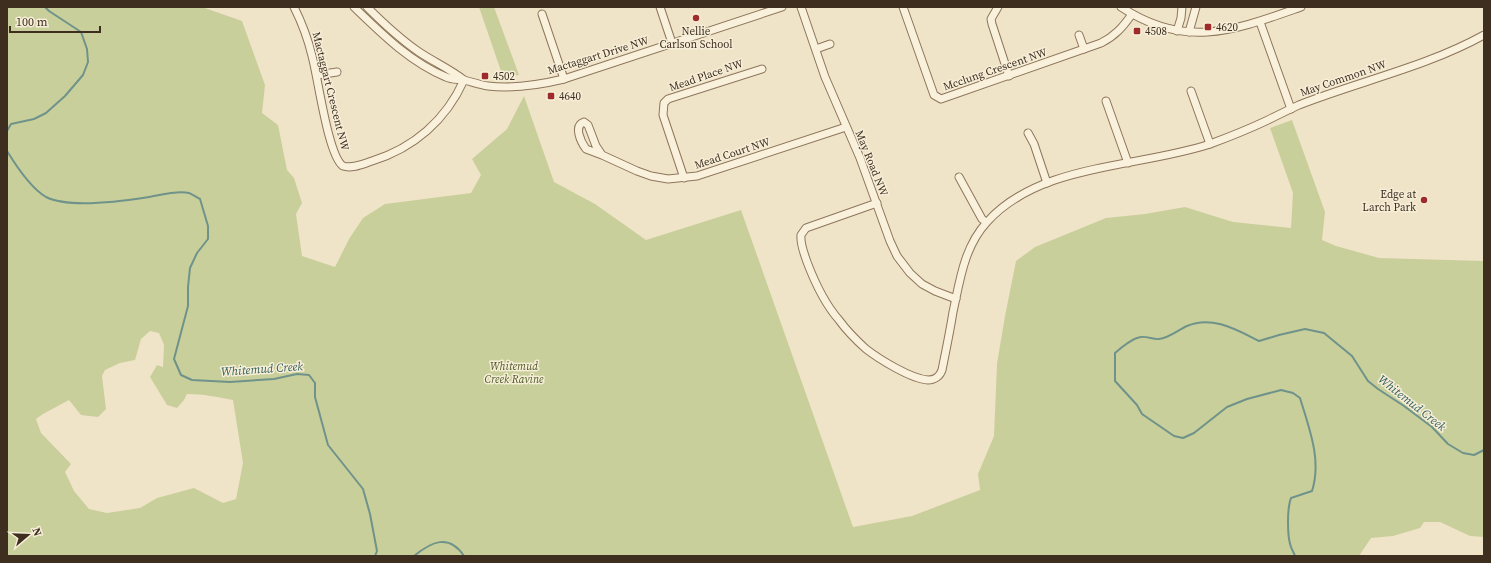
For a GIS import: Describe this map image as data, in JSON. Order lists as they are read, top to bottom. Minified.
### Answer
{"streets":{"street":["Mactaggart Drive NW","Mcclung Crescent NW","Mead Place NW","May Common NW","Mactaggart Crescent NW","Mead Court NW","May Road NW"]},"crossings":[["Mactaggart Drive NW","Mactaggart Crescent NW"],["Mead Place NW","Mead Court NW"],["May Common NW","May Road NW"],["Mead Court NW","May Road NW"]],"water":["Whitemud Creek"],"parks":["Whitemud Creek Ravine"],"places":{"other":["Nellie Carlson School","Edge at Larch Park"],"transit":["4620","4508","4502","4640"]},"scale_bar":"100 m","north":"right"}
